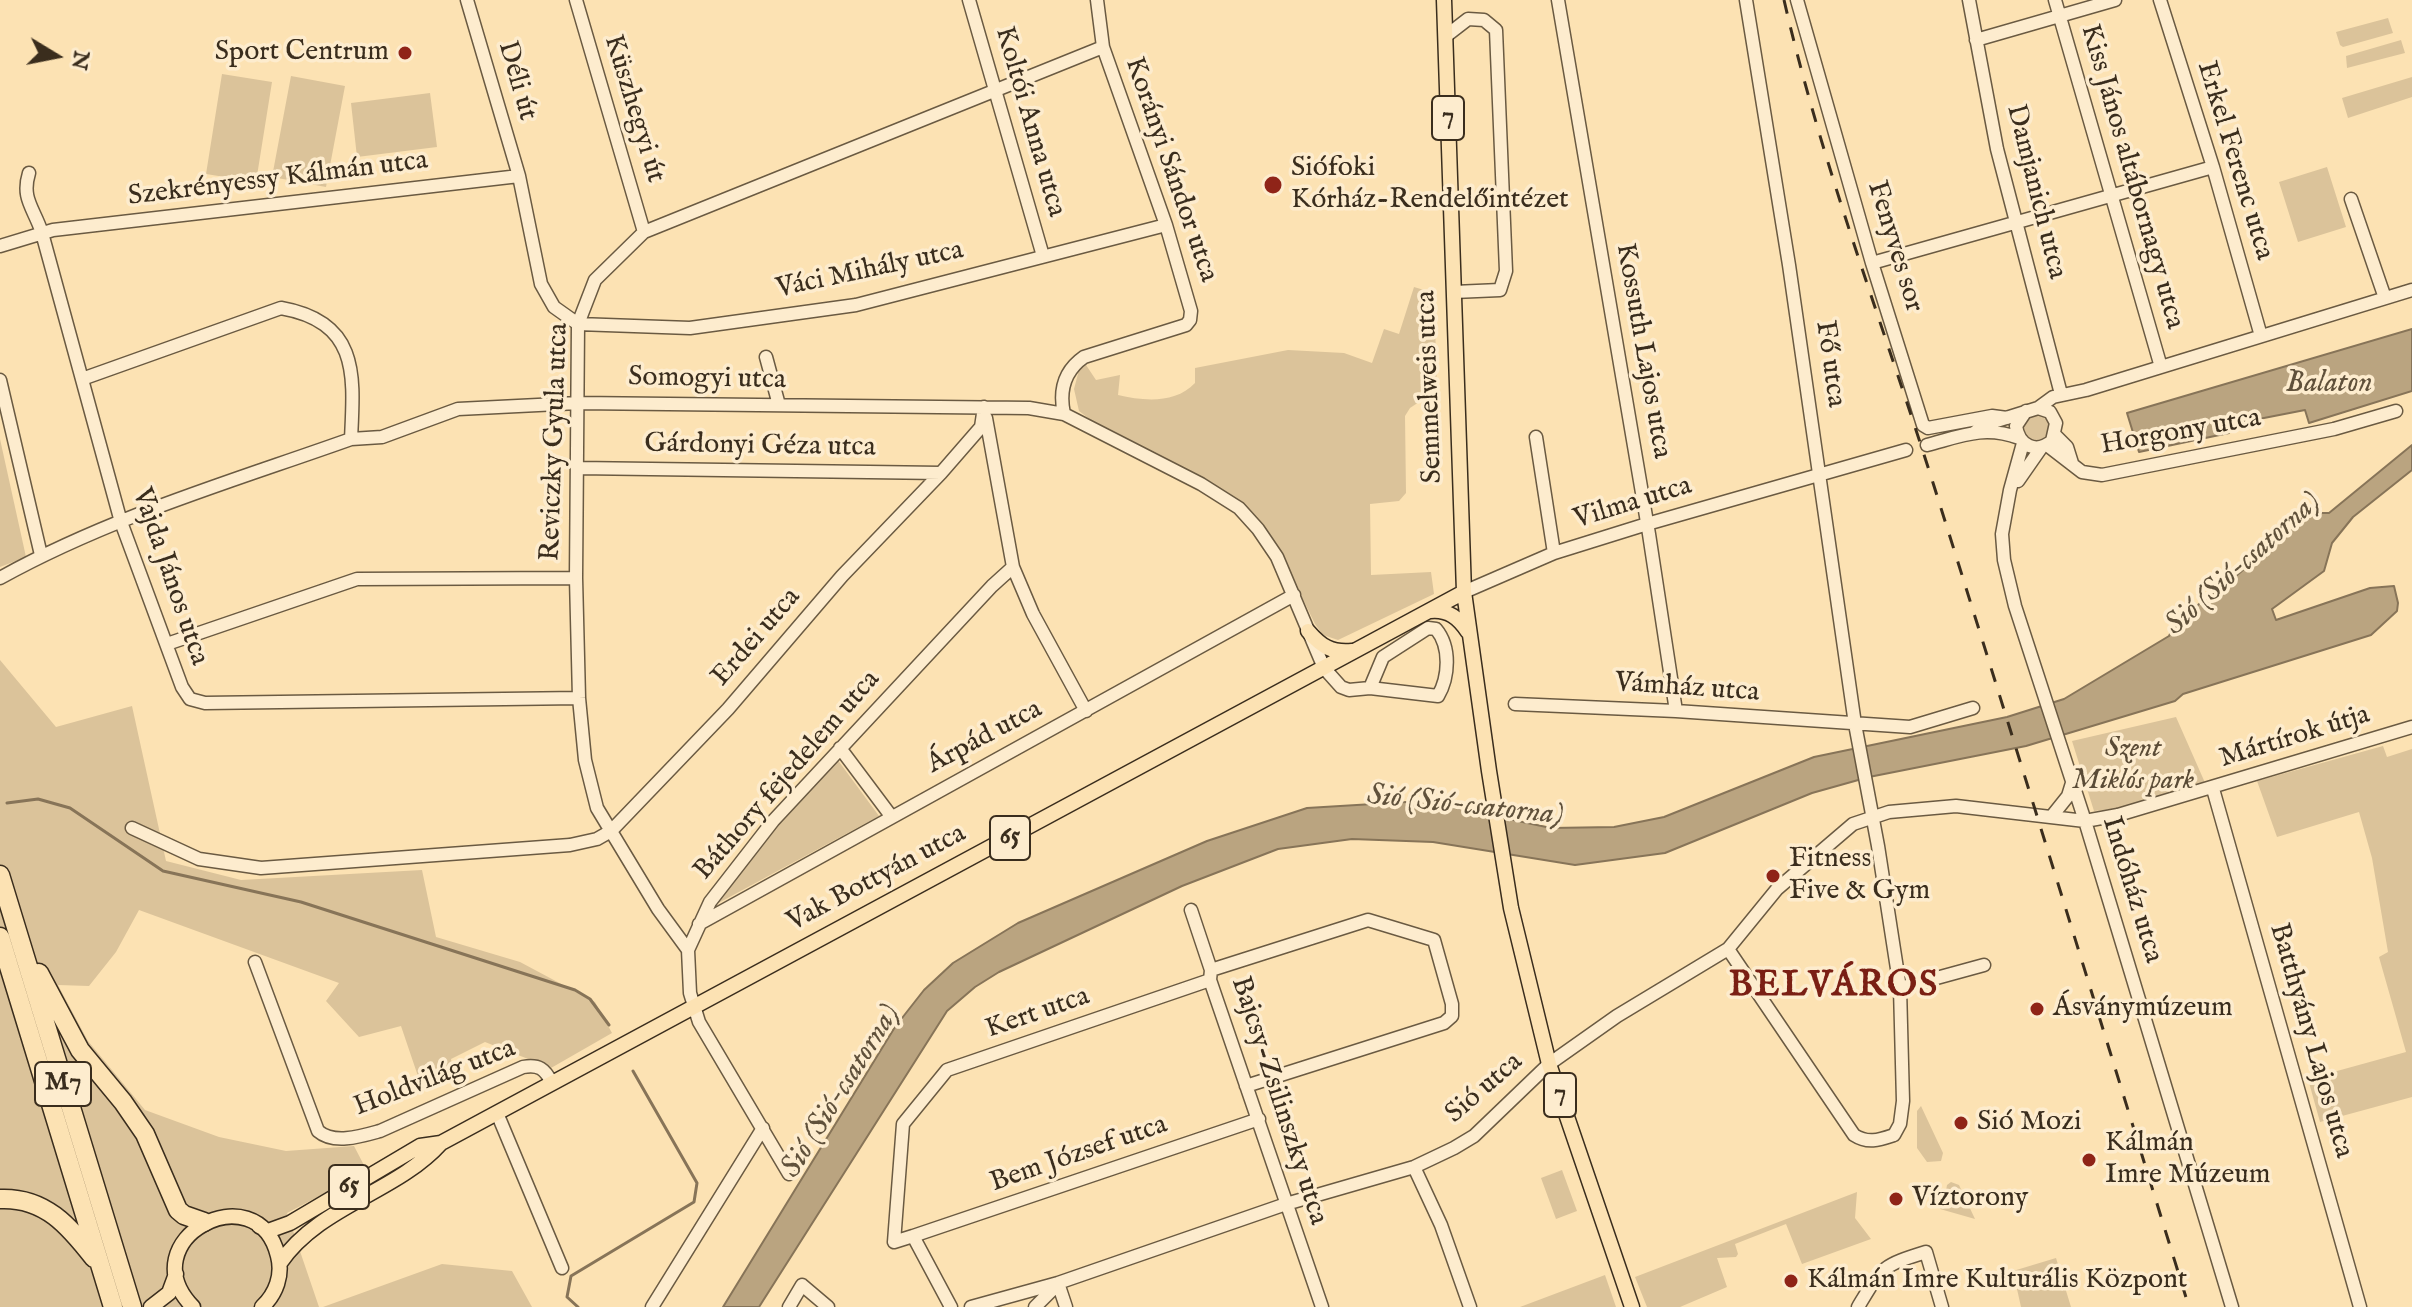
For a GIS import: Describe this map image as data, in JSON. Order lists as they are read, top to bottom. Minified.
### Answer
{"streets":{"highway":["M7"],"main road":["7","Semmelweis utca","65","Vak Bottyán utca"],"street":["Déli út","Küszhegyi út","Koltói Anna utca","Erkel Ferenc utca","Korányi Sándor utca","Kiss János altábornagy utca","Szekrényessy Kálmán utca","Damjanich utca","Fenyves sor","Váci Mihály utca","Kossuth Lajos utca","Fő utca","Somogyi utca","Horgony utca","Reviczky Gyula utca","Gárdonyi Géza utca","Vilma utca","Vajda János utca","Erdei utca","Vámház utca","Árpád utca","Mártírok útja","Báthory fejedelem utca","Indóház utca","Kert utca","Batthyány Lajos utca","Holdvilág utca","Sió utca","Bajcsy-Zsilinszky utca","Bem József utca"]},"crossings":[["Déli út","Szekrényessy Kálmán utca"],["Déli út","Váci Mihály utca"],["Déli út","Reviczky Gyula utca"],["Küszhegyi út","Reviczky Gyula utca"],["7","Semmelweis utca"],["7","Sió utca"],["Koltói Anna utca","Váci Mihály utca"],["Koltói Anna utca","Reviczky Gyula utca"],["Korányi Sándor utca","Váci Mihály utca"],["Korányi Sándor utca","Somogyi utca"],["Korányi Sándor utca","Reviczky Gyula utca"],["Szekrényessy Kálmán utca","Vajda János utca"],["Váci Mihály utca","Reviczky Gyula utca"],["Kossuth Lajos utca","Vilma utca"],["Kossuth Lajos utca","Vámház utca"],["Fő utca","Vilma utca"],["Fő utca","Vámház utca"],["Fő utca","Mártírok útja"],["Fő utca","Sió utca"],["Somogyi utca","Reviczky Gyula utca"],["Somogyi utca","Vajda János utca"],["Somogyi utca","Erdei utca"],["Somogyi utca","Árpád utca"],["Somogyi utca","Vak Bottyán utca"],["Semmelweis utca","Vilma utca"],["Semmelweis utca","Vak Bottyán utca"],["Semmelweis utca","Sió utca"],["Reviczky Gyula utca","Gárdonyi Géza utca"],["Reviczky Gyula utca","Vajda János utca"],["Reviczky Gyula utca","Erdei utca"],["Reviczky Gyula utca","Báthory fejedelem utca"],["Gárdonyi Géza utca","Erdei utca"],["Vilma utca","Vak Bottyán utca"],["Árpád utca","Báthory fejedelem utca"],["Mártírok útja","Indóház utca"],["Mártírok útja","Batthyány Lajos utca"],["Mártírok útja","Sió utca"],["Báthory fejedelem utca","Vak Bottyán utca"],["65","Vak Bottyán utca"],["Vak Bottyán utca","Holdvilág utca"],["Kert utca","Bajcsy-Zsilinszky utca"],["Kert utca","Bem József utca"],["Sió utca","Bajcsy-Zsilinszky utca"],["Bajcsy-Zsilinszky utca","Bem József utca"]],"districts":["BELVÁROS"],"water":["Balaton","Sió (Sió-csatorna)"],"parks":["Szent Miklós park"],"places":["Sport Centrum","Siófoki Kórház-Rendelőintézet","Fitness Five & Gym","Ásványmúzeum","Sió Mozi","Kálmán Imre Múzeum","Víztorony","Kálmán Imre Kulturális Központ"],"north":"right"}
